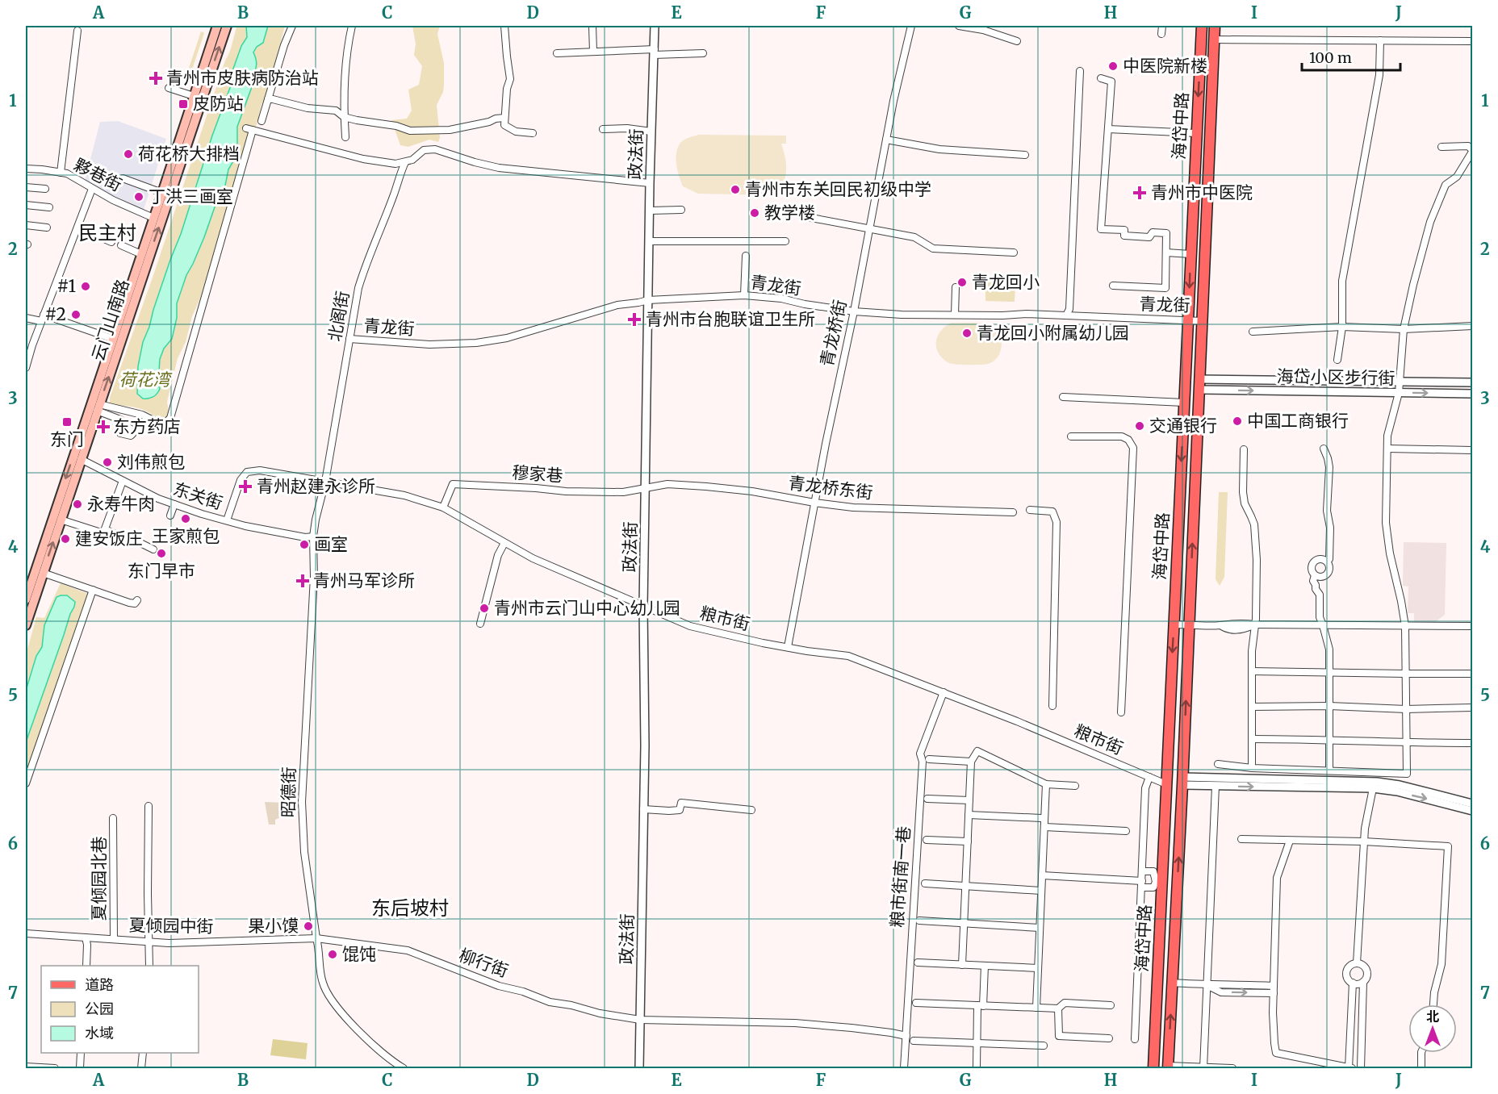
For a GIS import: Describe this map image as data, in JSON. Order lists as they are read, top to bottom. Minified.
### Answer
{"streets":{"main road":["海岱中路","云门山南路"],"street":["政法街","夥巷街","青龙街","北阁街","青龙桥街","海岱小区步行街","穆家巷","青龙桥东街","东关街","粮市街","昭德街","粮市街南一巷","夏倾园北巷","夏倾园中街","柳行街"]},"crossings":[["海岱中路","青龙街"],["海岱中路","海岱小区步行街"],["海岱中路","粮市街"],["政法街","青龙街"],["政法街","穆家巷"],["政法街","青龙桥东街"],["政法街","粮市街"],["政法街","柳行街"],["夥巷街","云门山南路"],["青龙街","北阁街"],["青龙街","青龙桥街"],["北阁街","粮市街"],["北阁街","昭德街"],["云门山南路","东关街"],["青龙桥街","青龙桥东街"],["青龙桥街","粮市街"],["穆家巷","青龙桥东街"],["穆家巷","粮市街"],["东关街","粮市街"],["东关街","昭德街"],["粮市街","昭德街"],["粮市街","粮市街南一巷"],["昭德街","夏倾园中街"],["昭德街","柳行街"],["粮市街南一巷","柳行街"],["夏倾园北巷","夏倾园中街"],["夏倾园中街","柳行街"]],"districts":["民主村","东后坡村"],"parks":["荷花湾"],"places":{"other":["中医院新楼","荷花桥大排档","青州市东关回民初级中学","丁洪三画室","教学楼","青龙回小","#1","#2","青龙回小附属幼儿园","中国工商银行","交通银行","刘伟煎包","永寿牛肉","王家煎包","建安饭庄","画室","东门早市","青州市云门山中心幼儿园","果小馍","馄饨"],"health":["青州市皮肤病防治站","青州市中医院","青州市台胞联谊卫生所","东方药店","青州赵建永诊所","青州马军诊所"],"transit":["皮防站","东门"]},"legend":["道路","公园","水域"],"scale_bar":"100 m","north":"top","grid":{"columns":["A","B","C","D","E","F","G","H","I","J"],"rows":["1","2","3","4","5","6","7"]}}
